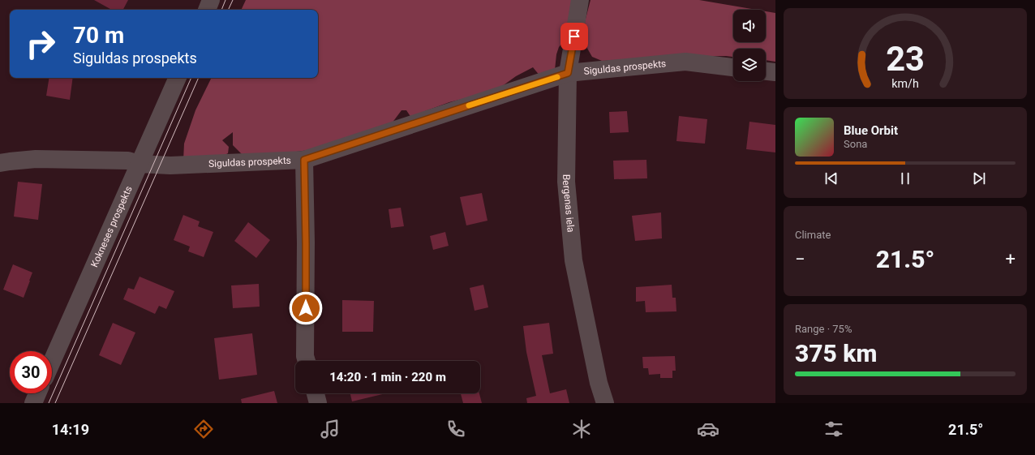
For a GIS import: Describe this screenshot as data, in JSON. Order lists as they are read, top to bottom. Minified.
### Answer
{"streets":{"street":["Siguldas prospekts","Bergenas iela","Kokneses prospekts"]},"crossings":[["Siguldas prospekts","Bergenas iela"],["Siguldas prospekts","Kokneses prospekts"]],"page":{"turn":["70 m","Siguldas prospekts"],"song":["Blue Orbit","Sona"],"tile":["Climate",["Range · 75%","375 km"]],"heat":["−","21.5°","+"],"limit":"30","trip":"14:20 · 1 min · 220 m","tabs":["14:19","21.5°"],"gauge":["23","km/h"]}}
